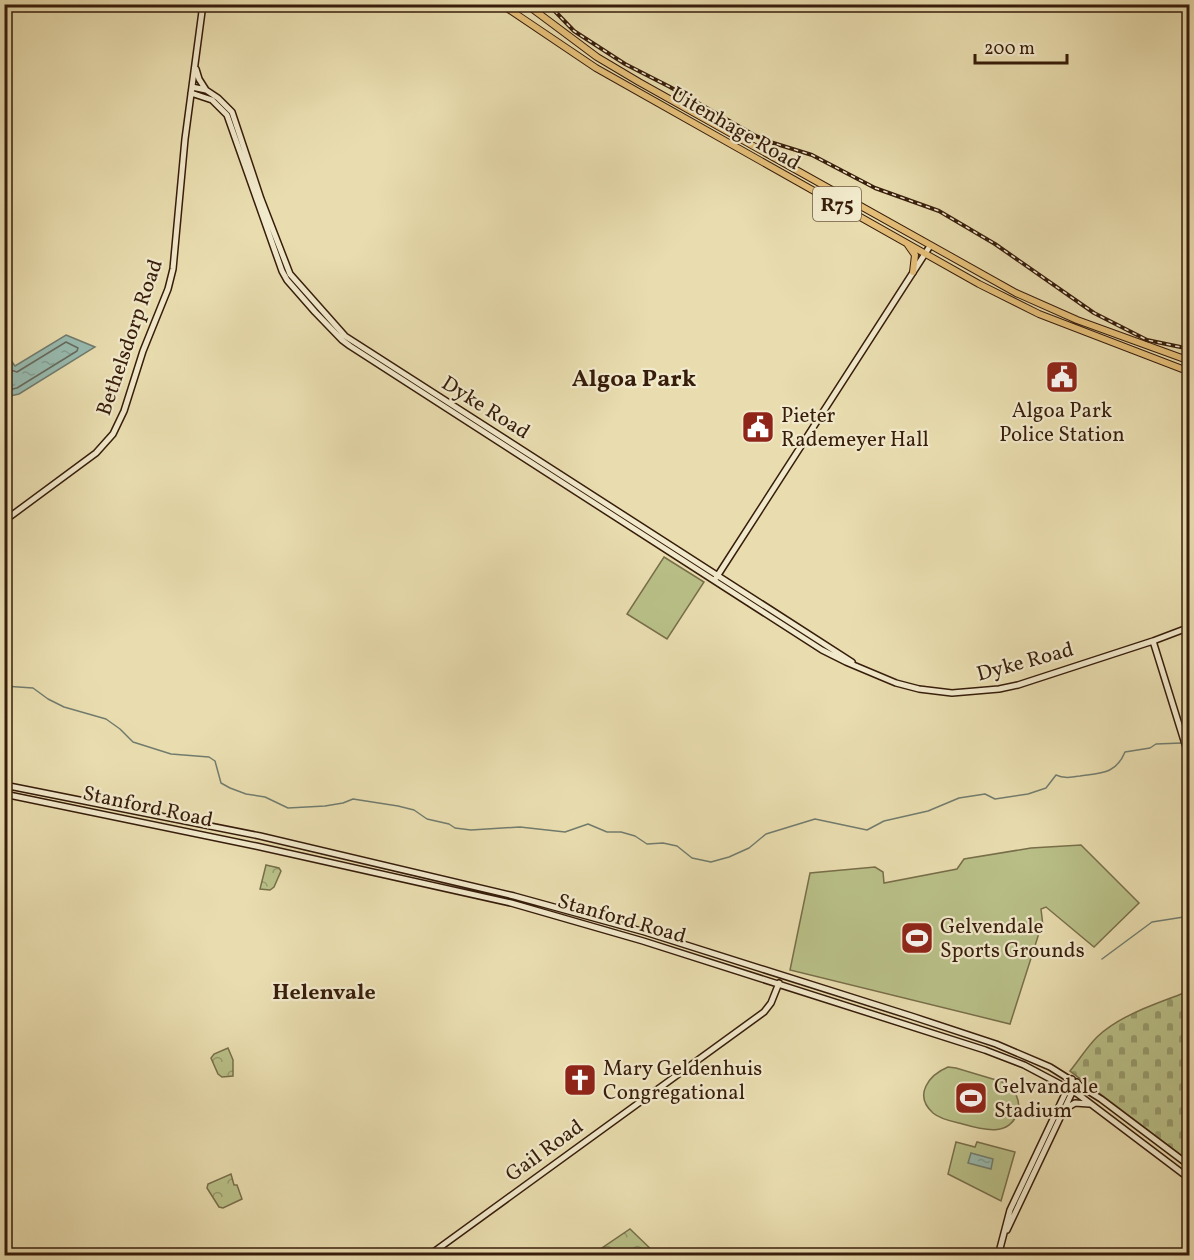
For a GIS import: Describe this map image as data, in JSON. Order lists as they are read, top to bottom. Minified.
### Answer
{"streets":{"main road":["Uitenhage Road","R75","Bethelsdorp Road","Dyke Road","Stanford Road","Gail Road"]},"crossings":[["Bethelsdorp Road","Dyke Road"],["Stanford Road","Gail Road"]],"districts":["Algoa Park","Helenvale"],"places":{"public building":["Algoa Park Police Station","Pieter Rademeyer Hall"],"sports":["Gelvendale Sports Grounds","Gelvandale Stadium"],"church":["Mary Geldenhuis Congregational"]},"scale_bar":"200 m"}
